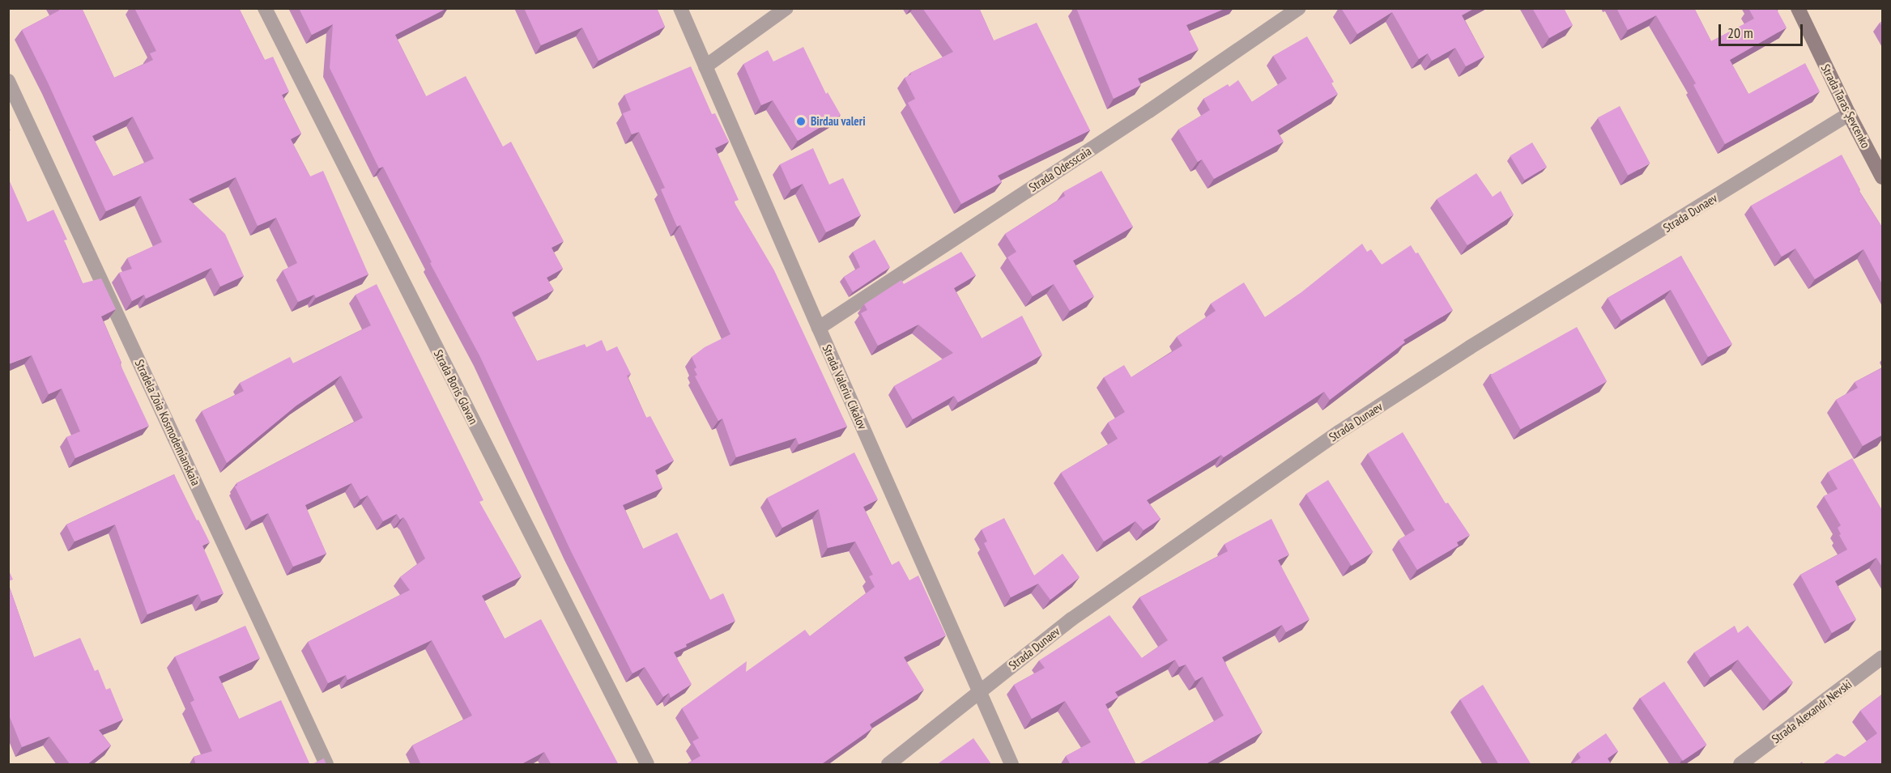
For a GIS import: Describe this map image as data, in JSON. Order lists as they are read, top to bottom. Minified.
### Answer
{"streets":{"main road":["Strada Taras Șevcenko"],"street":["Strada Odesscaia","Strada Dunaev","Strada Boris Glavan","Strada Valeriu Cikalov","Stradela Zoia Kosmodemianskaia","Strada Alexandr Nevski"]},"crossings":[["Strada Taras Șevcenko","Strada Dunaev"],["Strada Odesscaia","Strada Valeriu Cikalov"],["Strada Dunaev","Strada Valeriu Cikalov"]],"places":["Birdau valeri"],"scale_bar":"20 m"}
